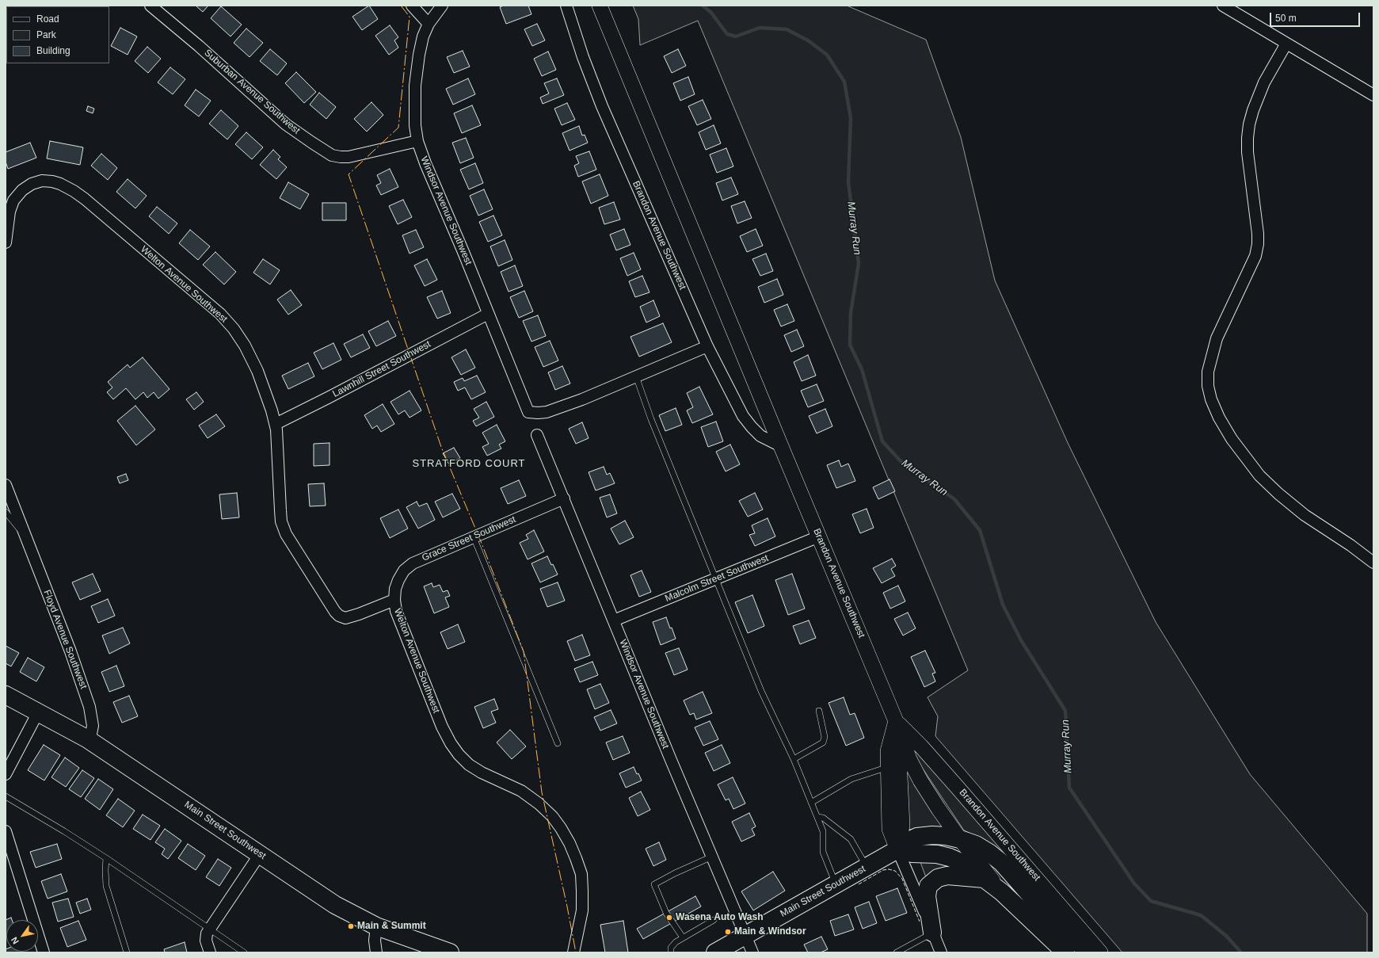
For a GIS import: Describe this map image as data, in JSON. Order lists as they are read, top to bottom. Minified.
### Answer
{"streets":{"main road":["Brandon Avenue Southwest","Main Street Southwest"],"street":["Suburban Avenue Southwest","Windsor Avenue Southwest","Welton Avenue Southwest","Lawnhill Street Southwest","Grace Street Southwest","Malcolm Street Southwest","Floyd Avenue Southwest"]},"crossings":[["Suburban Avenue Southwest","Windsor Avenue Southwest"],["Windsor Avenue Southwest","Lawnhill Street Southwest"],["Windsor Avenue Southwest","Grace Street Southwest"],["Windsor Avenue Southwest","Malcolm Street Southwest"],["Windsor Avenue Southwest","Main Street Southwest"],["Brandon Avenue Southwest","Malcolm Street Southwest"],["Brandon Avenue Southwest","Main Street Southwest"],["Welton Avenue Southwest","Lawnhill Street Southwest"],["Welton Avenue Southwest","Grace Street Southwest"],["Floyd Avenue Southwest","Main Street Southwest"]],"districts":["STRATFORD COURT"],"water":["Murray Run"],"places":["Wasena Auto Wash","Main & Summit","Main & Windsor"],"legend":["Road","Park","Building"],"scale_bar":"50 m","north":"bottom left"}
